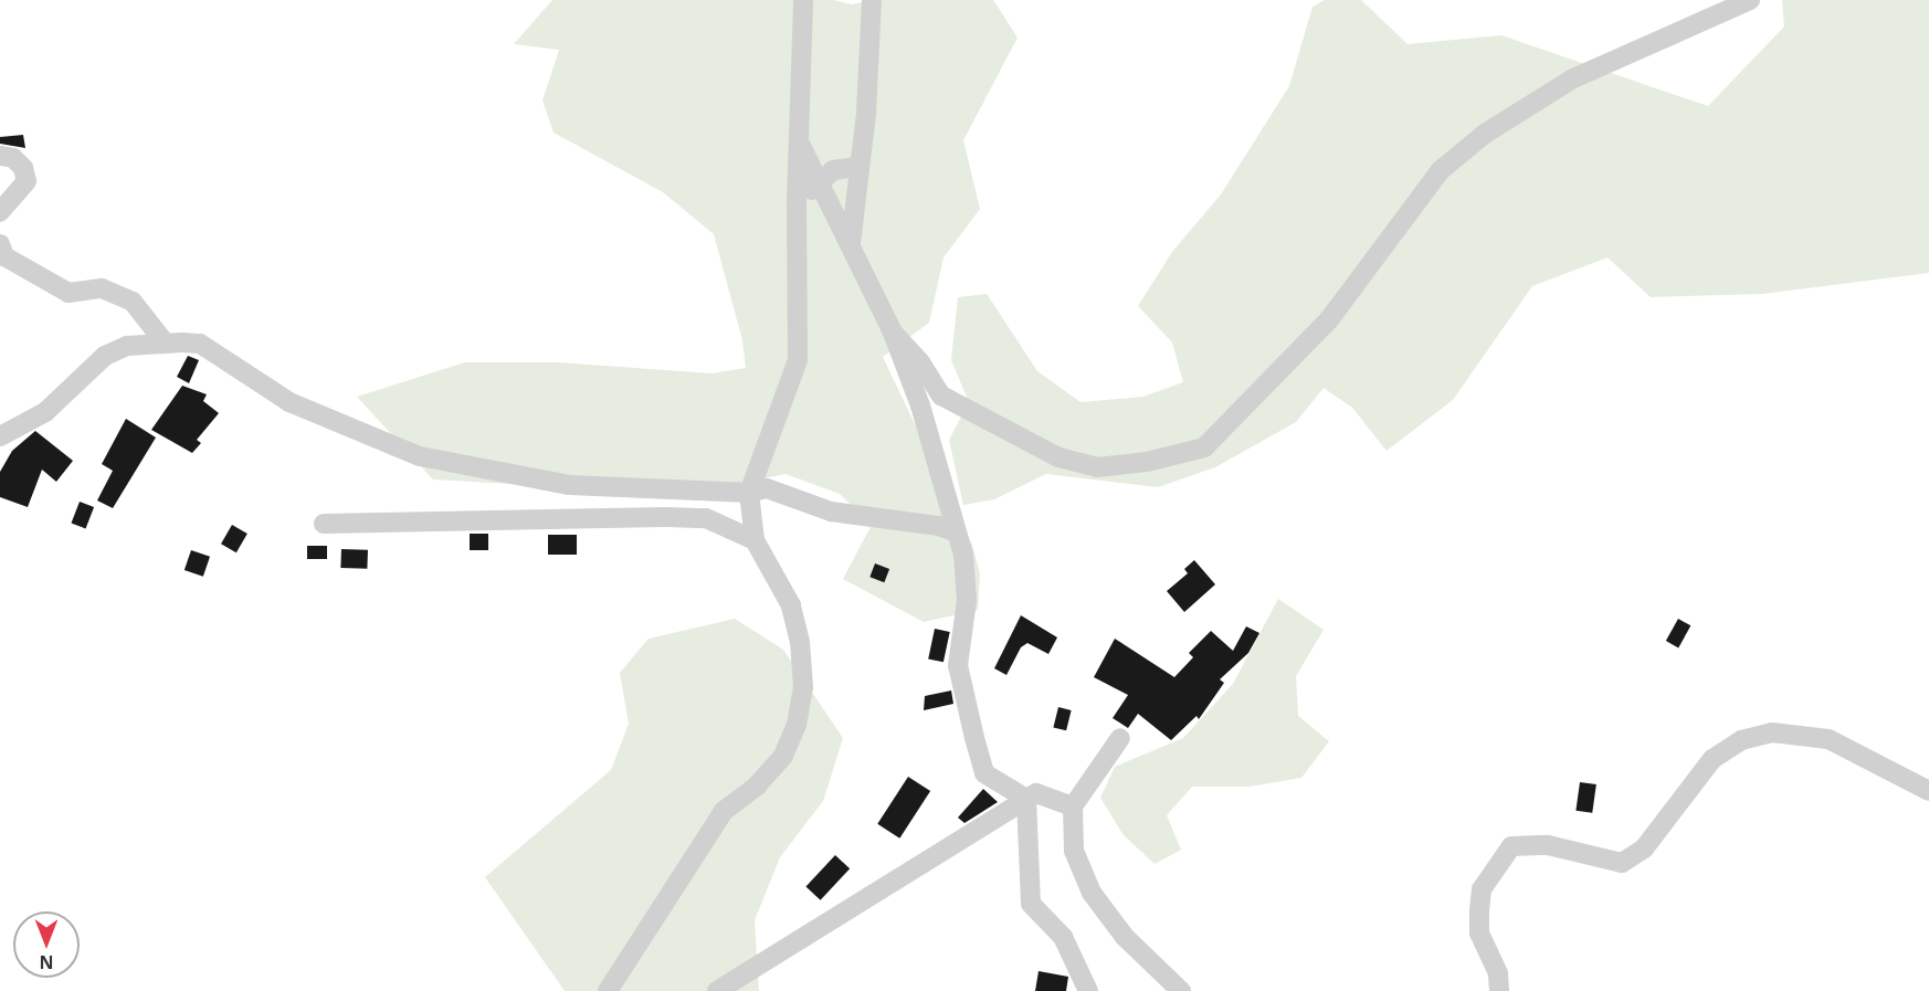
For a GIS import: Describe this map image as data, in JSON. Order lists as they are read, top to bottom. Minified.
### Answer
{"north":"bottom"}
